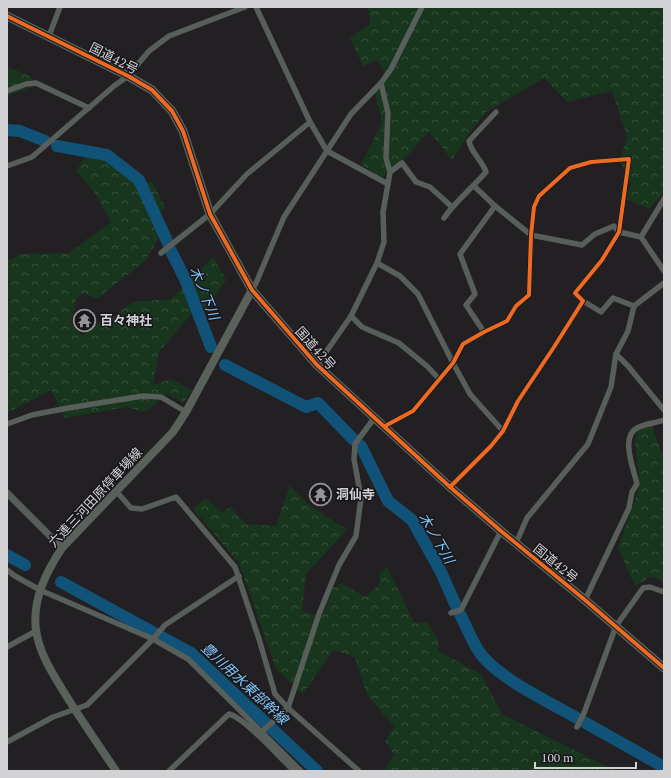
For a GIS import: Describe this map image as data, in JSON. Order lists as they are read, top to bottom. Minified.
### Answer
{"streets":{"highway":["国道42号"],"main road":["六連三河田原停車場線"]},"crossings":[["国道42号","六連三河田原停車場線"]],"water":["木ノ下川","豊川用水東部幹線"],"places":{"temple":["百々神社","洞仙寺"]},"scale_bar":"100 m"}
